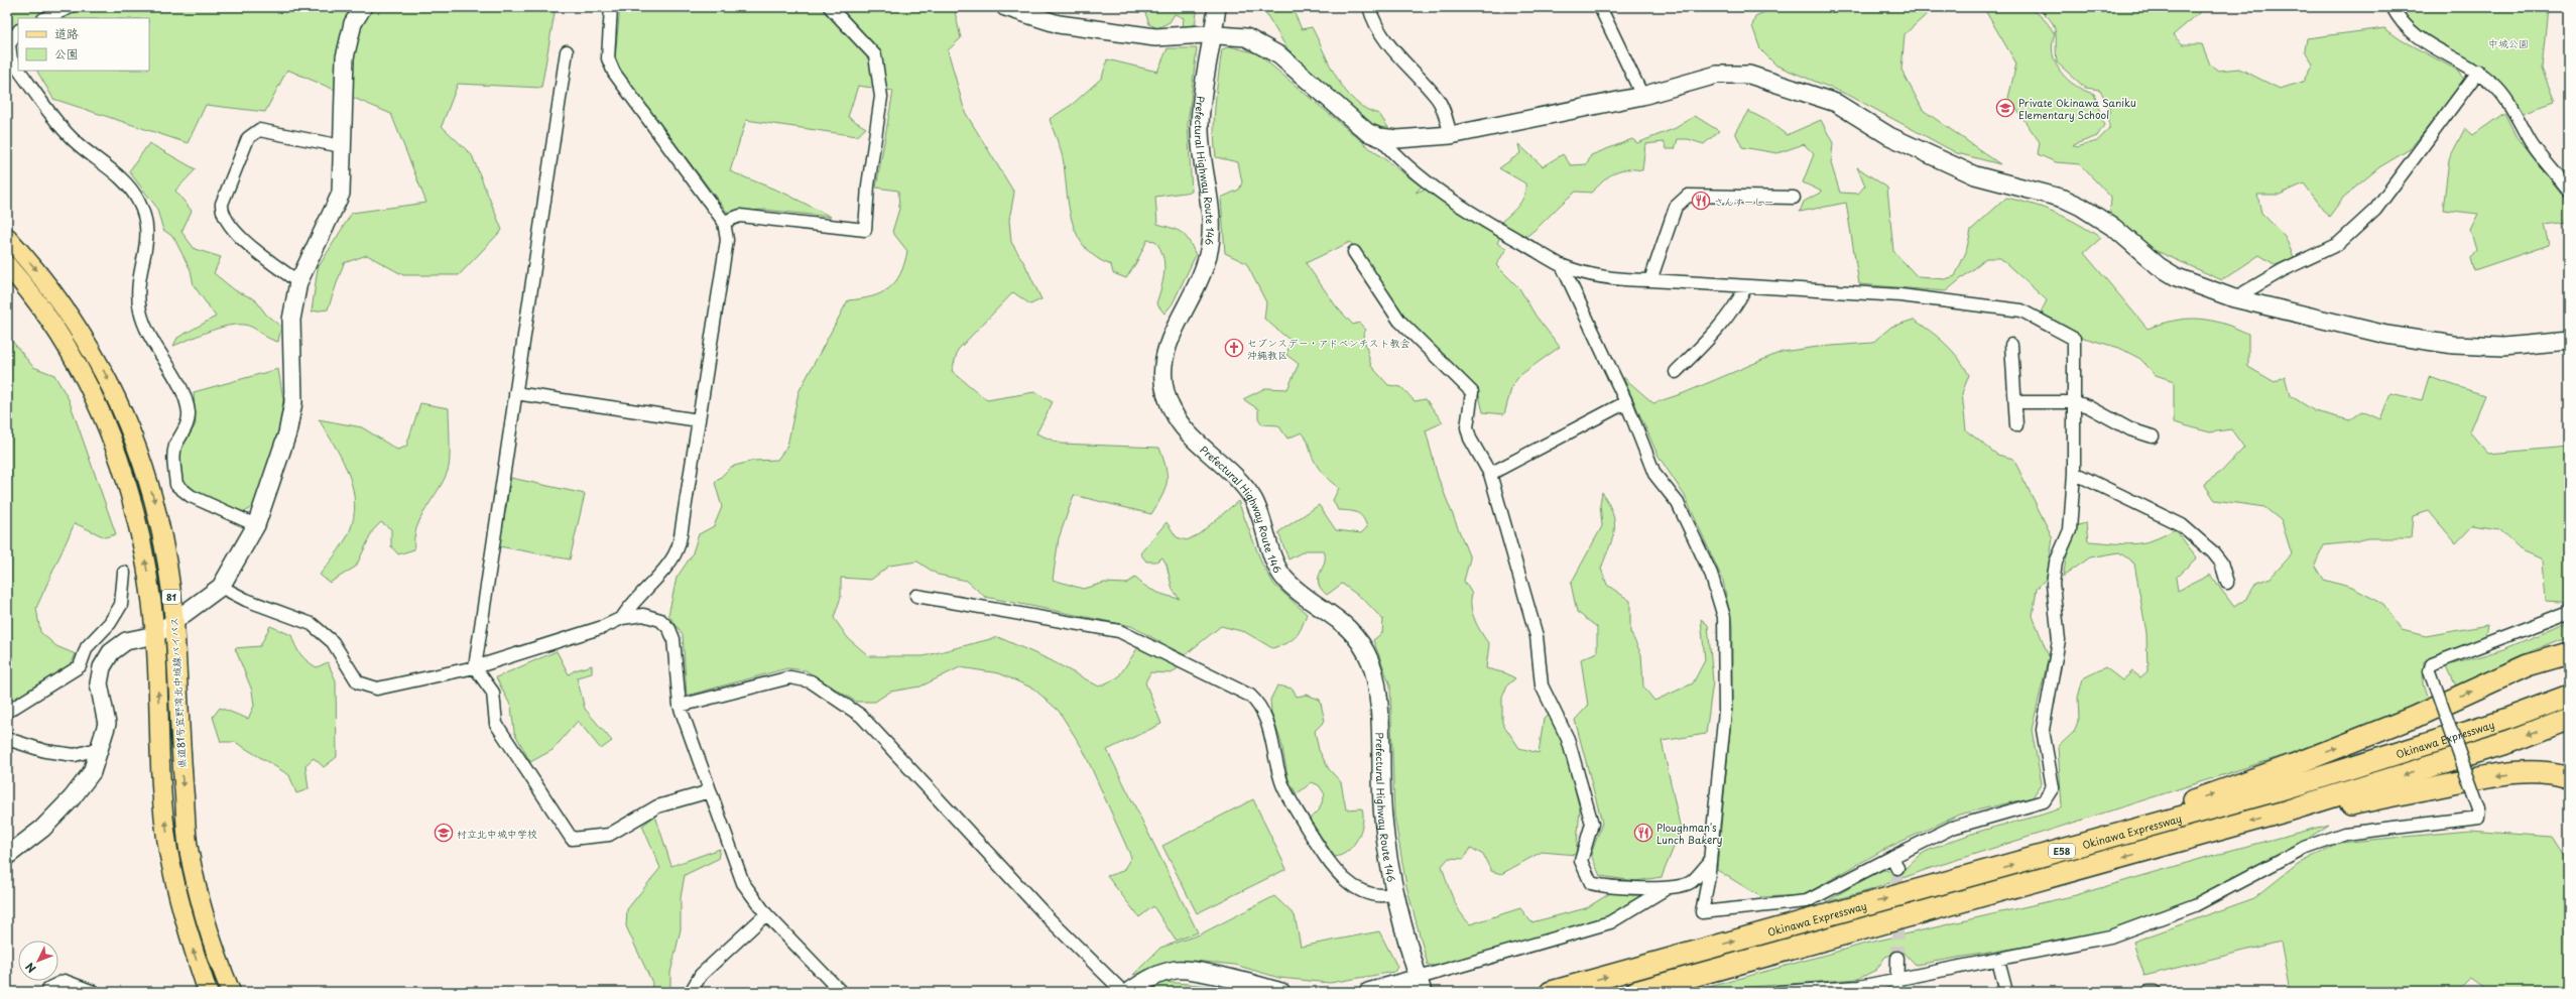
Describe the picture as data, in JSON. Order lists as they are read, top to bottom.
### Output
{
  "streets": {
    "highway": ["Okinawa Expressway", "E58"],
    "main road": ["81", "県道81号宜野湾北中城線バイパス"],
    "street": ["Prefectural Highway Route 146"]
  },
  "parks": ["中城公園"],
  "places": {
    "school or university": ["Private Okinawa Saniku Elementary School", "村立北中城中学校"],
    "restaurant": ["さんすーしー", "Ploughman's Lunch Bakery"],
    "church": ["セブンスデー・アドベンチスト教会 沖縄教区"]
  },
  "legend": ["道路", "公園"],
  "north": "bottom left"
}
